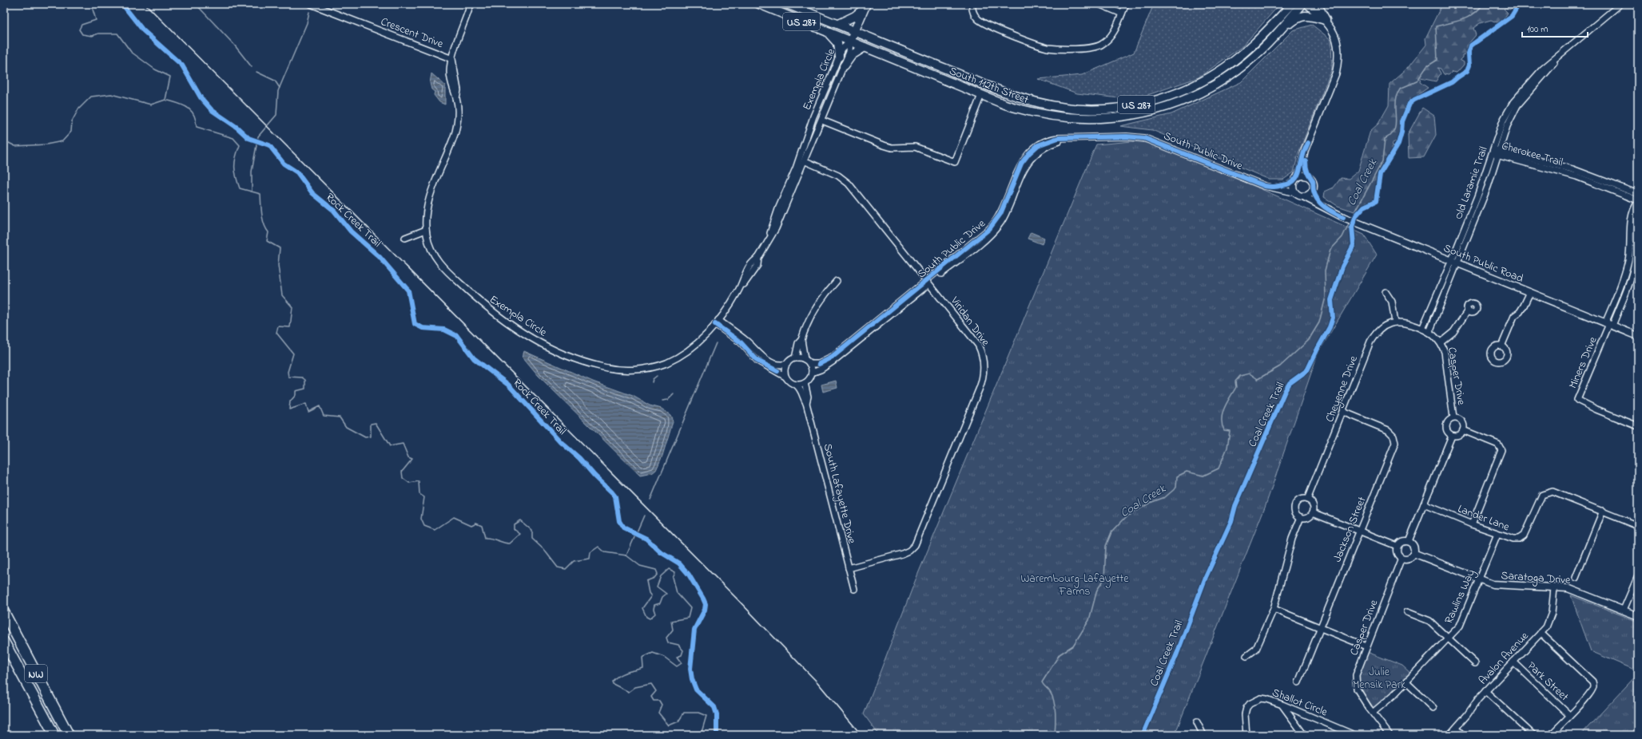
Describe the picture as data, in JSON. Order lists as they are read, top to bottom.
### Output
{
  "streets": {
    "highway": ["NW"],
    "main road": ["US 287", "South 112th Street"],
    "street": [
      "Crescent Drive",
      "Exempla Circle",
      "South Public Drive",
      "Cherokee Trail",
      "Old Laramie Trail",
      "South Public Road",
      "Viridan Drive",
      "Miners Drive",
      "Casper Drive",
      "Cheyenne Drive",
      "South Lafayette Drive",
      "Lander Lane",
      "Jackson Street",
      "Saratoga Drive",
      "Rawlins Way",
      "Avalon Avenue",
      "Park Street",
      "Shallot Circle"
    ],
    "cycle path": ["Rock Creek Trail", "Coal Creek Trail"]
  },
  "crossings": [
    ["Crescent Drive", "Exempla Circle"],
    ["Exempla Circle", "South 112th Street"],
    ["Exempla Circle", "Viridan Drive"],
    ["South Public Drive", "Viridan Drive"],
    ["South Public Drive", "South Lafayette Drive"],
    ["Cherokee Trail", "Old Laramie Trail"],
    ["Old Laramie Trail", "South Public Road"],
    ["Old Laramie Trail", "Casper Drive"],
    ["Old Laramie Trail", "Cheyenne Drive"],
    ["South Public Road", "Miners Drive"],
    ["Viridan Drive", "South Lafayette Drive"],
    ["Casper Drive", "Cheyenne Drive"],
    ["Casper Drive", "Saratoga Drive"],
    ["Casper Drive", "Rawlins Way"],
    ["Cheyenne Drive", "Jackson Street"],
    ["Lander Lane", "Rawlins Way"],
    ["Saratoga Drive", "Rawlins Way"],
    ["Saratoga Drive", "Avalon Avenue"],
    ["Avalon Avenue", "Park Street"]
  ],
  "water": ["Coal Creek"],
  "parks": ["Warembourg-Lafayette Farms", "Julie Mensik Park"],
  "scale_bar": "100 m"
}
